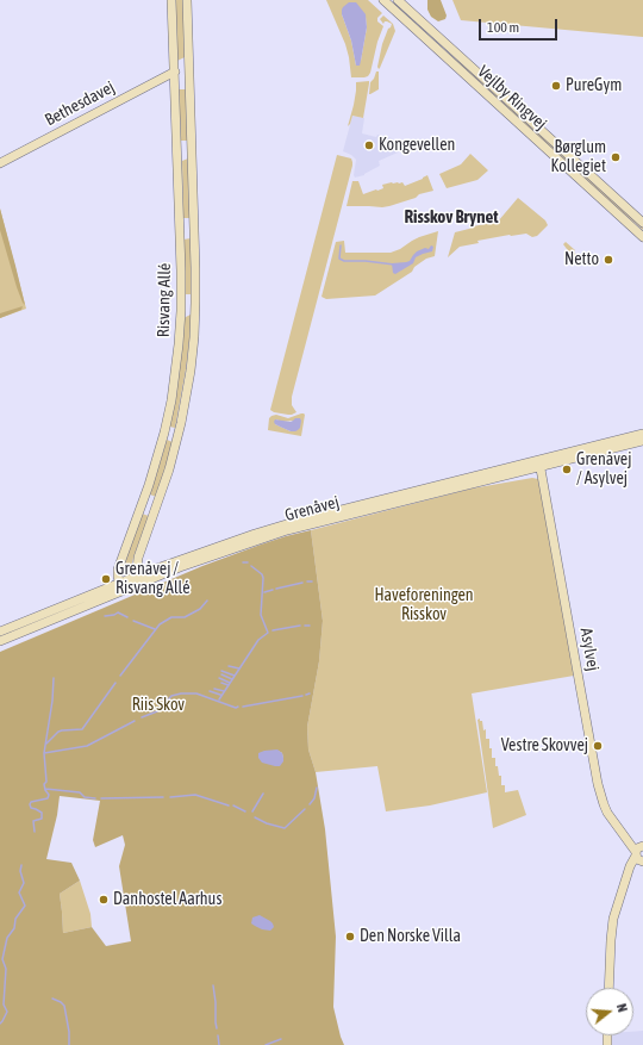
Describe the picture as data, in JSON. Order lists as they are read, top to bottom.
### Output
{
  "streets": {
    "street": [
      "Vejlby Ringvej",
      "Bethesdavej",
      "Risvang Allé",
      "Grenåvej",
      "Asylvej"
    ]
  },
  "crossings": [
    ["Bethesdavej", "Risvang Allé"],
    ["Risvang Allé", "Grenåvej"],
    ["Grenåvej", "Asylvej"]
  ],
  "districts": ["Risskov Brynet"],
  "parks": ["Haveforeningen Risskov", "Riis Skov"],
  "places": [
    "PureGym",
    "Kongevellen",
    "Børglum Kollegiet",
    "Netto",
    "Grenåvej / Asylvej",
    "Grenåvej / Risvang Allé",
    "Vestre Skovvej",
    "Danhostel Aarhus",
    "Den Norske Villa"
  ],
  "scale_bar": "100 m",
  "north": "right"
}
